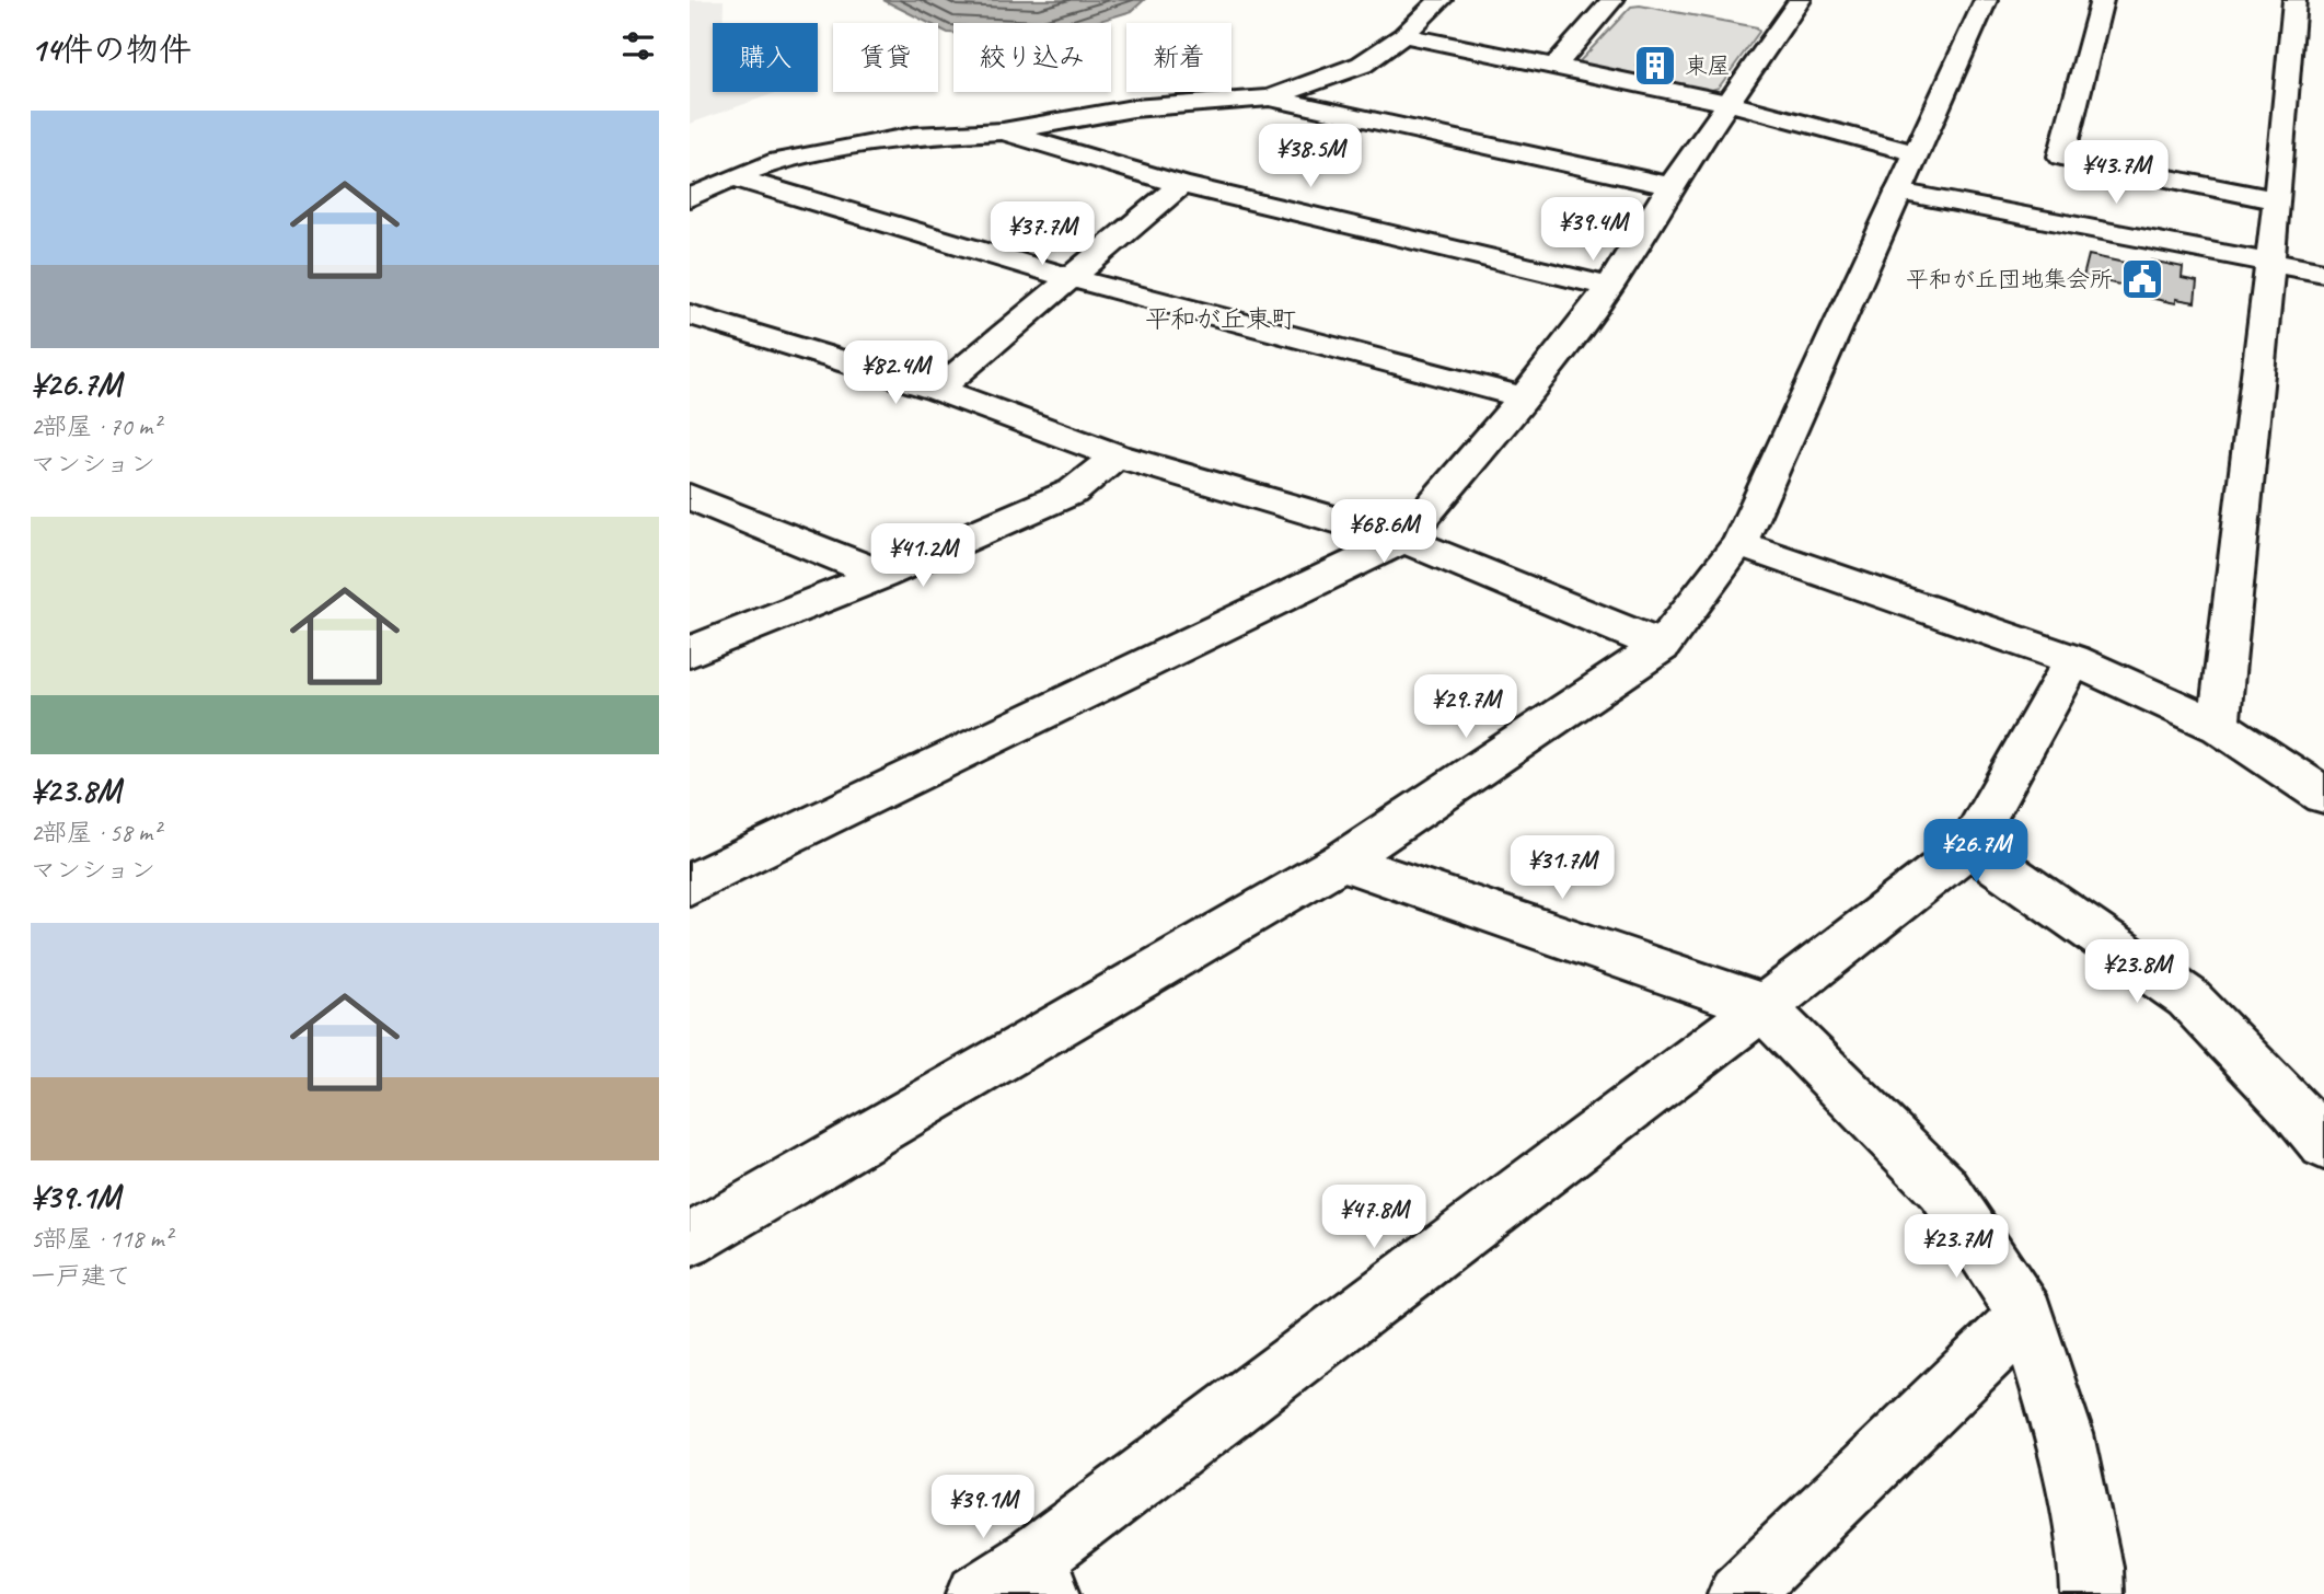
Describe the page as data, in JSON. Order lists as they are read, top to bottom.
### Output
{
  "districts": ["平和が丘東町"],
  "places": {
    "building": ["東屋"],
    "public building": ["平和が丘団地集会所"]
  },
  "page": {
    "heading": "14件の物件",
    "chip": [
      "購入",
      "賃貸",
      "絞り込み",
      "新着"
    ],
    "list": [
      {
        "name": "¥26.7M",
        "note": "2部屋 · 70 m² · マンション"
      },
      {
        "name": "¥23.8M",
        "note": "2部屋 · 58 m² · マンション"
      },
      {
        "name": "¥39.1M",
        "note": "5部屋 · 118 m² · 一戸建て"
      }
    ],
    "price": [
      "¥38.5M",
      "¥43.7M",
      "¥39.4M",
      "¥37.7M",
      "¥82.4M",
      "¥68.6M",
      "¥41.2M",
      "¥29.7M",
      "¥26.7M",
      "¥31.7M",
      "¥23.8M",
      "¥47.8M",
      "¥23.7M",
      "¥39.1M"
    ]
  }
}
